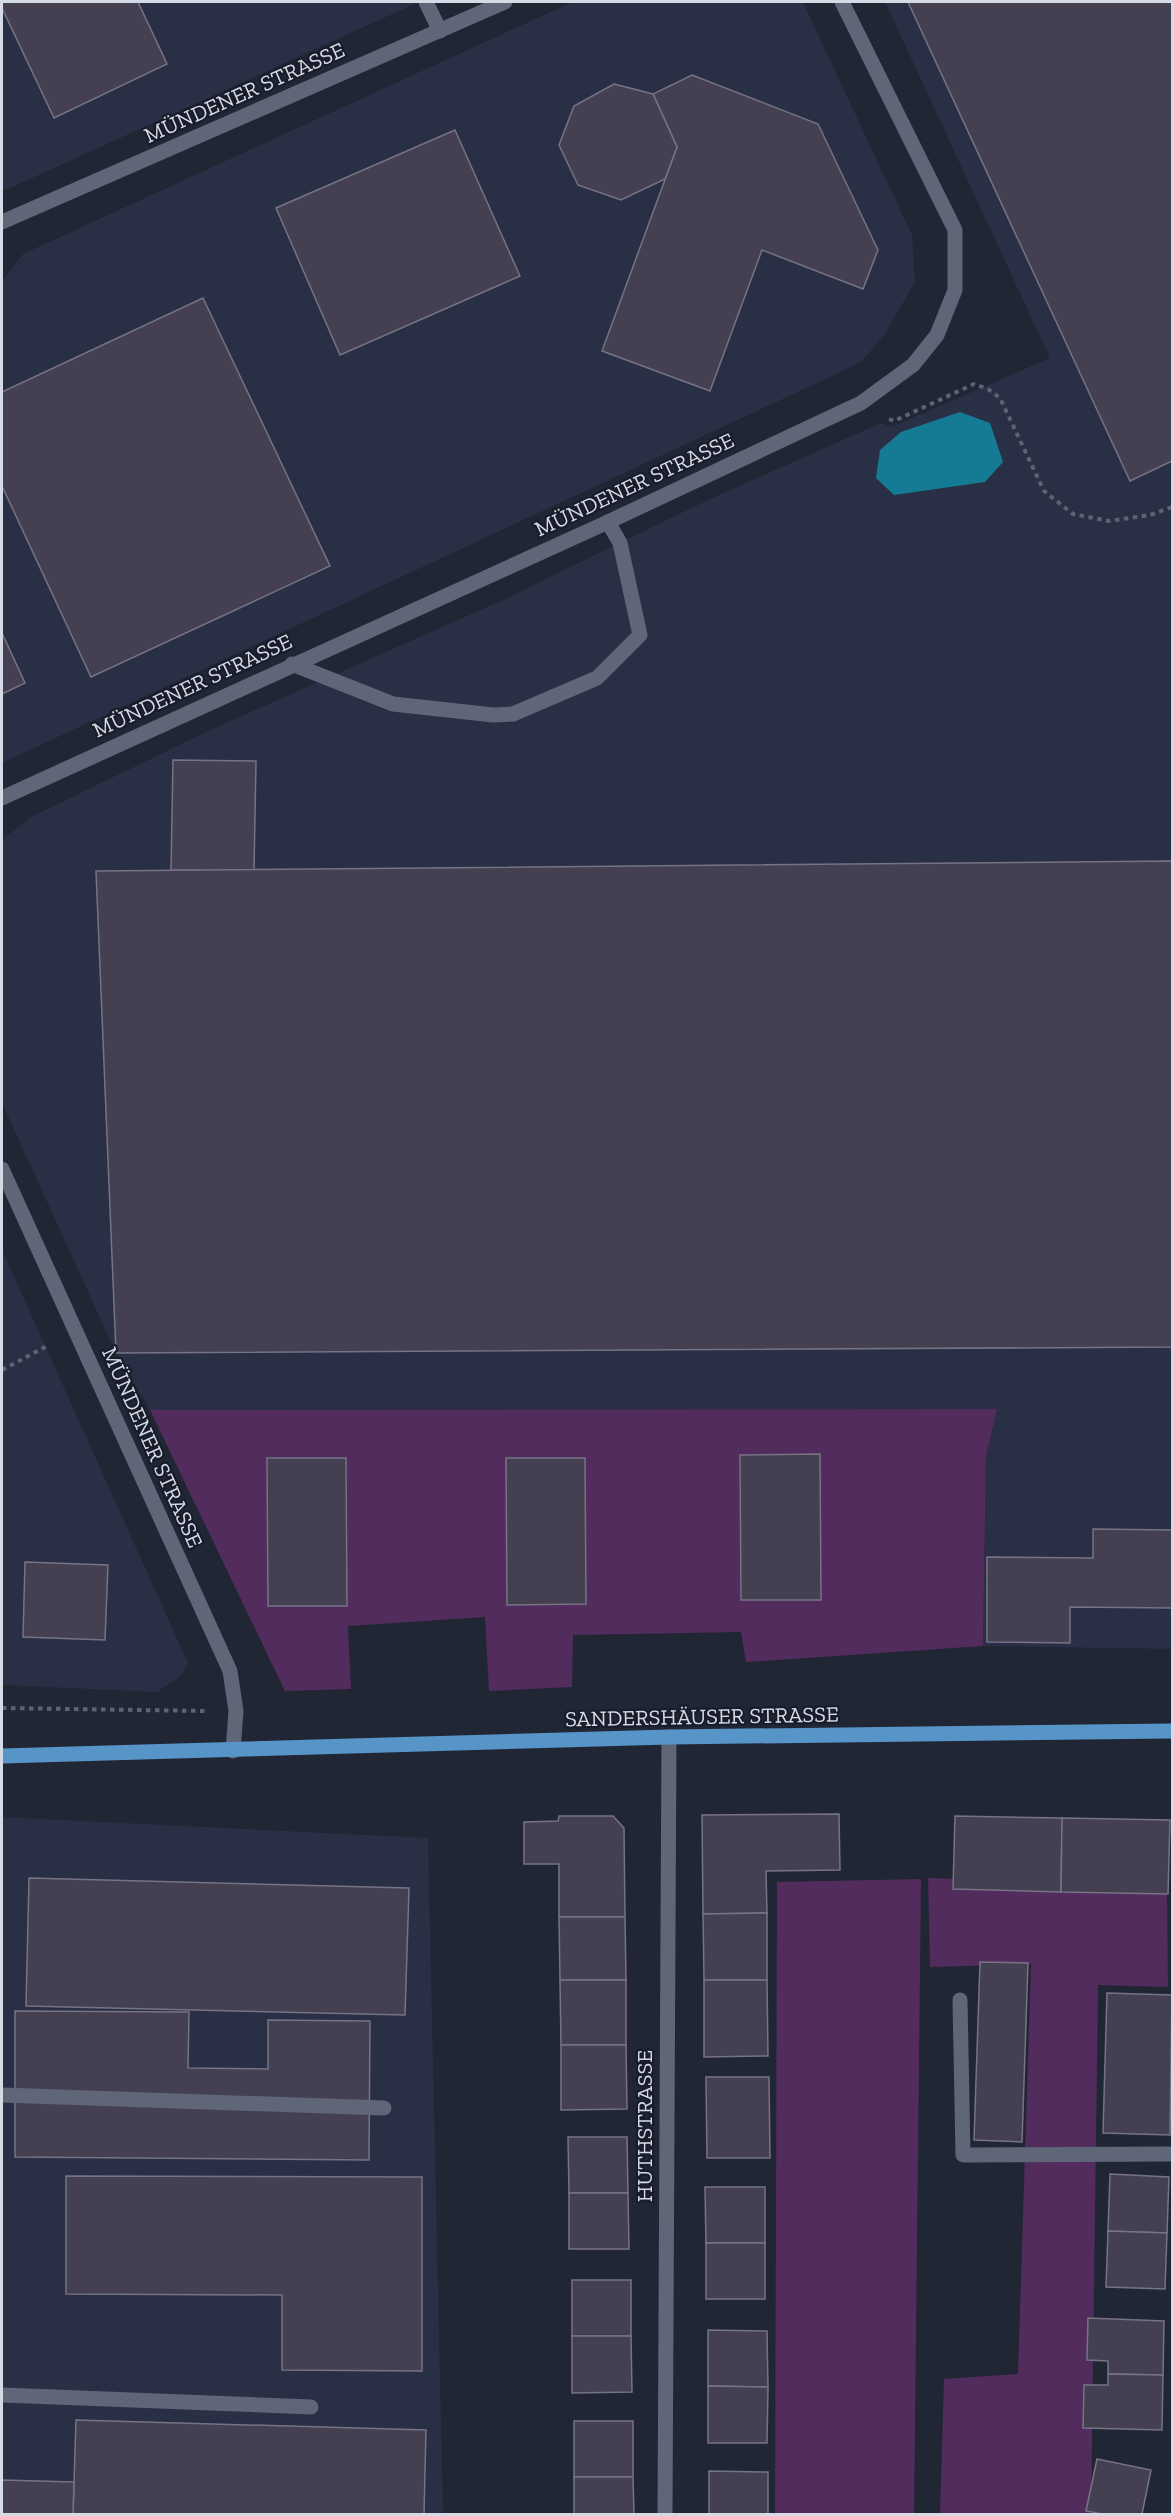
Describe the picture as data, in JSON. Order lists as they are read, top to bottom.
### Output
{
  "streets": {
    "main road": ["SANDERSHÄUSER STRASSE"],
    "street": ["MÜNDENER STRASSE", "HUTHSTRASSE"]
  },
  "crossings": [
    ["MÜNDENER STRASSE", "SANDERSHÄUSER STRASSE"],
    ["SANDERSHÄUSER STRASSE", "HUTHSTRASSE"]
  ]
}
